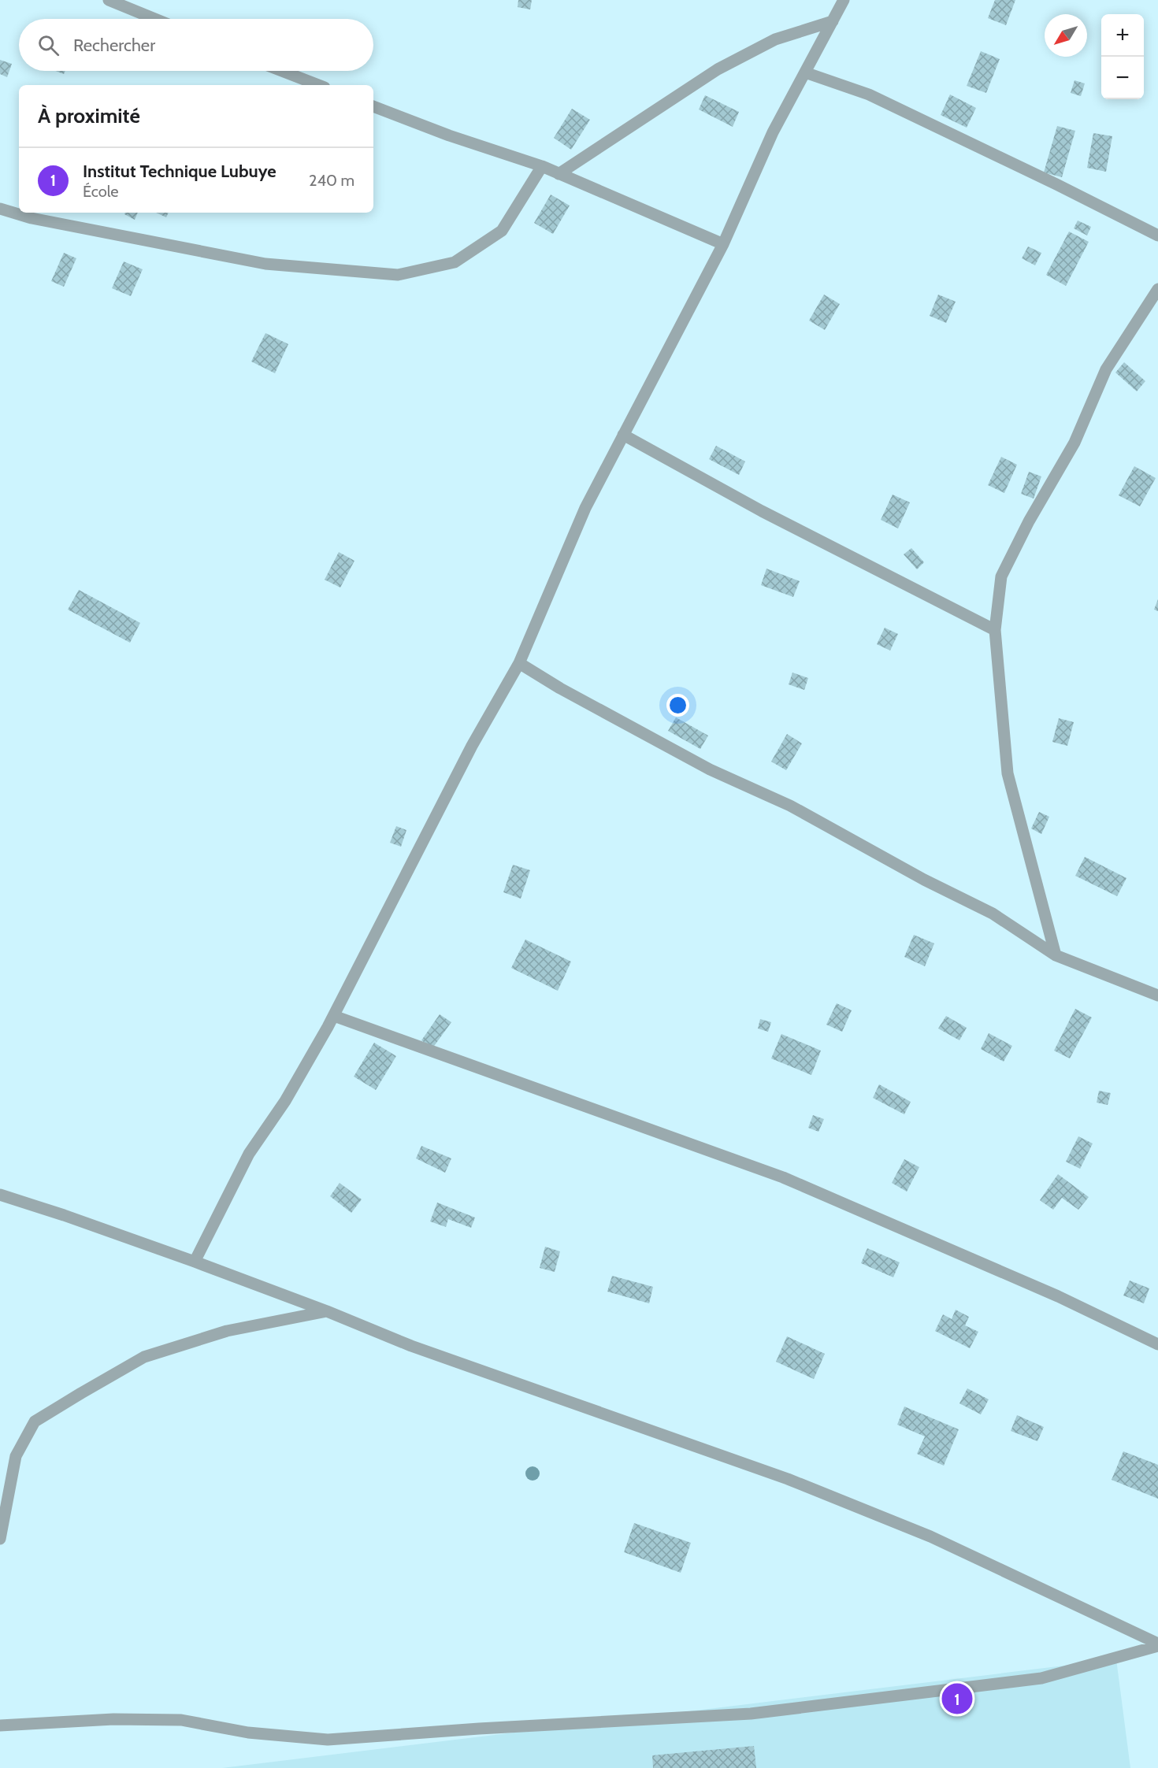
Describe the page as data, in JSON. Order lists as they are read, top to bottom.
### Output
{
  "north": "bottom left",
  "page": {
    "map_buttons": ["+", "−"],
    "search": "Rechercher",
    "heading": "À proximité",
    "list": [
      {
        "mark": "1",
        "name": "Institut Technique Lubuye",
        "note": "École",
        "value": "240 m"
      }
    ],
    "pins": "1"
  }
}
